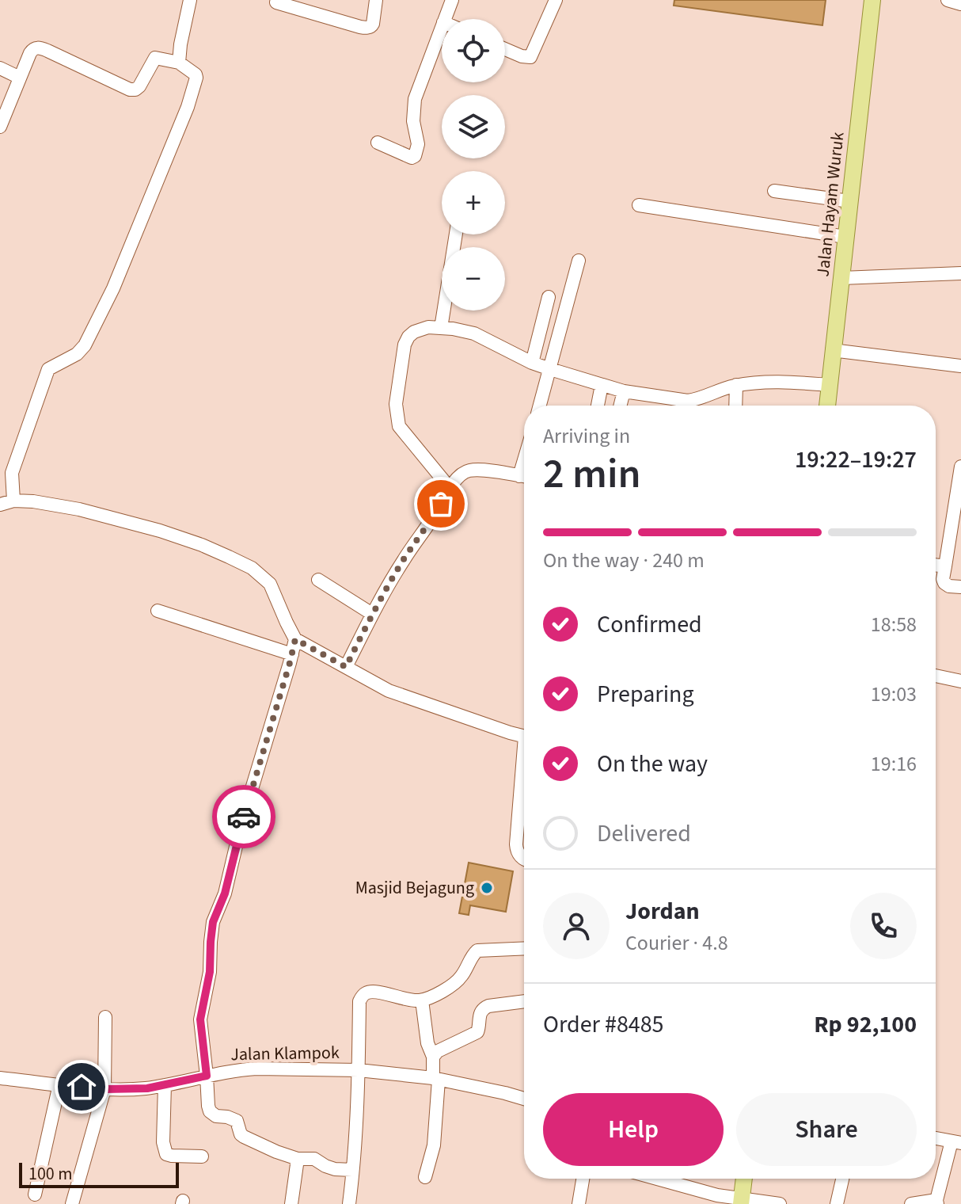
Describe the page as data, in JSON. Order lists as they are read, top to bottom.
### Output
{
  "streets": {
    "main road": ["Jalan Hayam Wuruk"],
    "street": ["Jalan Klampok"]
  },
  "places": ["Masjid Bejagung"],
  "scale_bar": "100 m",
  "page": {
    "map_buttons": ["+", "−"],
    "heading": ["2 min", "Arriving in", "19:22–19:27"],
    "panel": [
      "Jordan",
      "Courier · 4.8",
      "Order #8485",
      "Rp 92,100"
    ],
    "bar": "On the way · 240 m",
    "list": [
      ["Confirmed", "18:58"],
      ["Preparing", "19:03"],
      ["On the way", "19:16"],
      "Delivered"
    ],
    "buttons": ["Help", "Share"],
    "scale": "100 m"
  }
}
